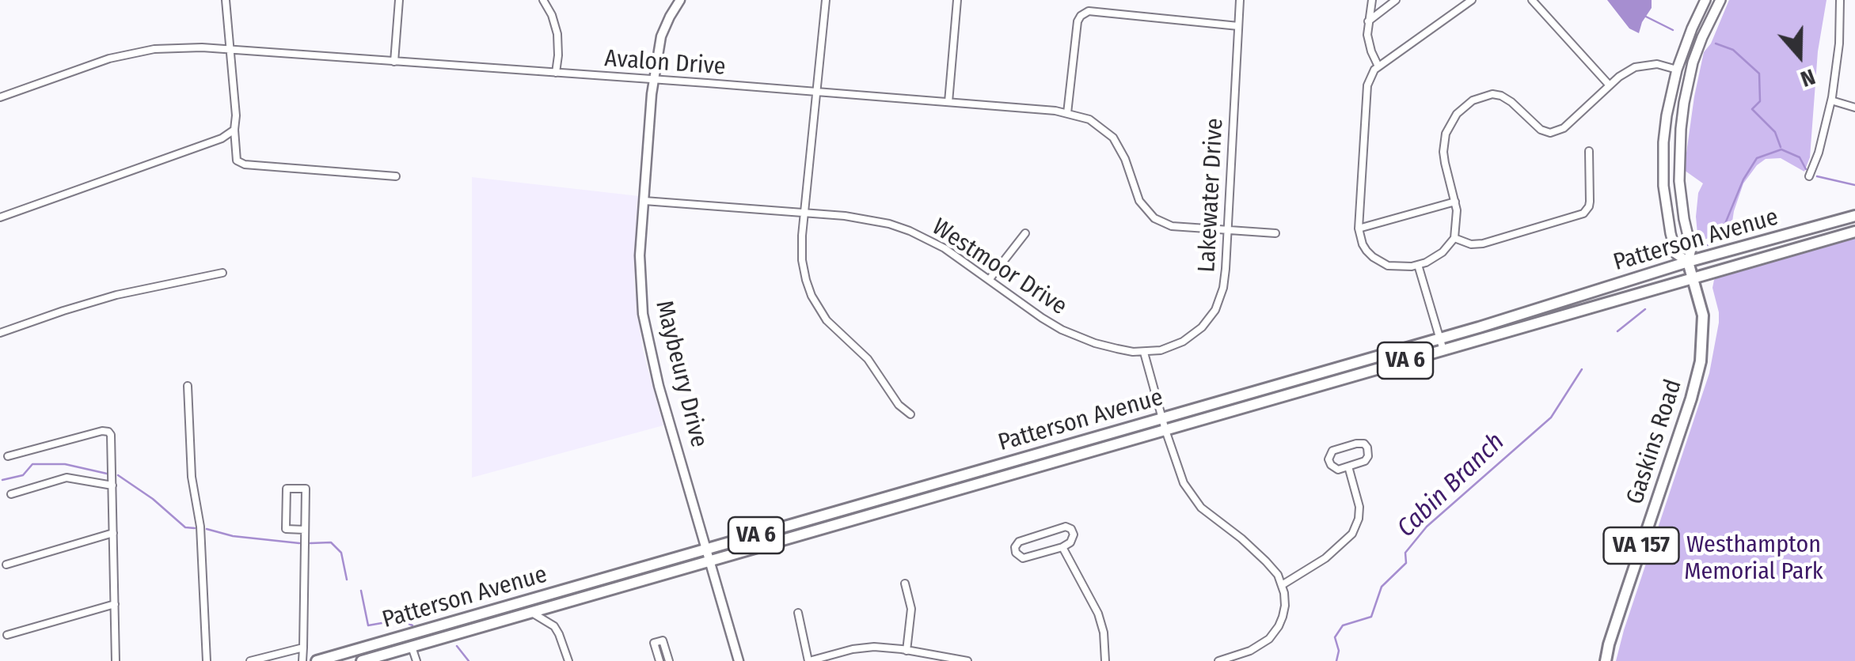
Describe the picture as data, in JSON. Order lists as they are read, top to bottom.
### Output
{
  "streets": {
    "main road": [
      "Patterson Avenue",
      "VA 6",
      "Gaskins Road",
      "VA 157"
    ],
    "street": [
      "Avalon Drive",
      "Lakewater Drive",
      "Westmoor Drive",
      "Maybeury Drive"
    ]
  },
  "crossings": [
    ["Avalon Drive", "Lakewater Drive"],
    ["Avalon Drive", "Maybeury Drive"],
    ["Lakewater Drive", "Westmoor Drive"],
    ["Patterson Avenue", "Maybeury Drive"],
    ["Patterson Avenue", "Gaskins Road"],
    ["Patterson Avenue", "VA 157"],
    ["Westmoor Drive", "Maybeury Drive"],
    ["Gaskins Road", "VA 157"]
  ],
  "water": ["Cabin Branch"],
  "parks": ["Westhampton Memorial Park"],
  "north": "bottom"
}
